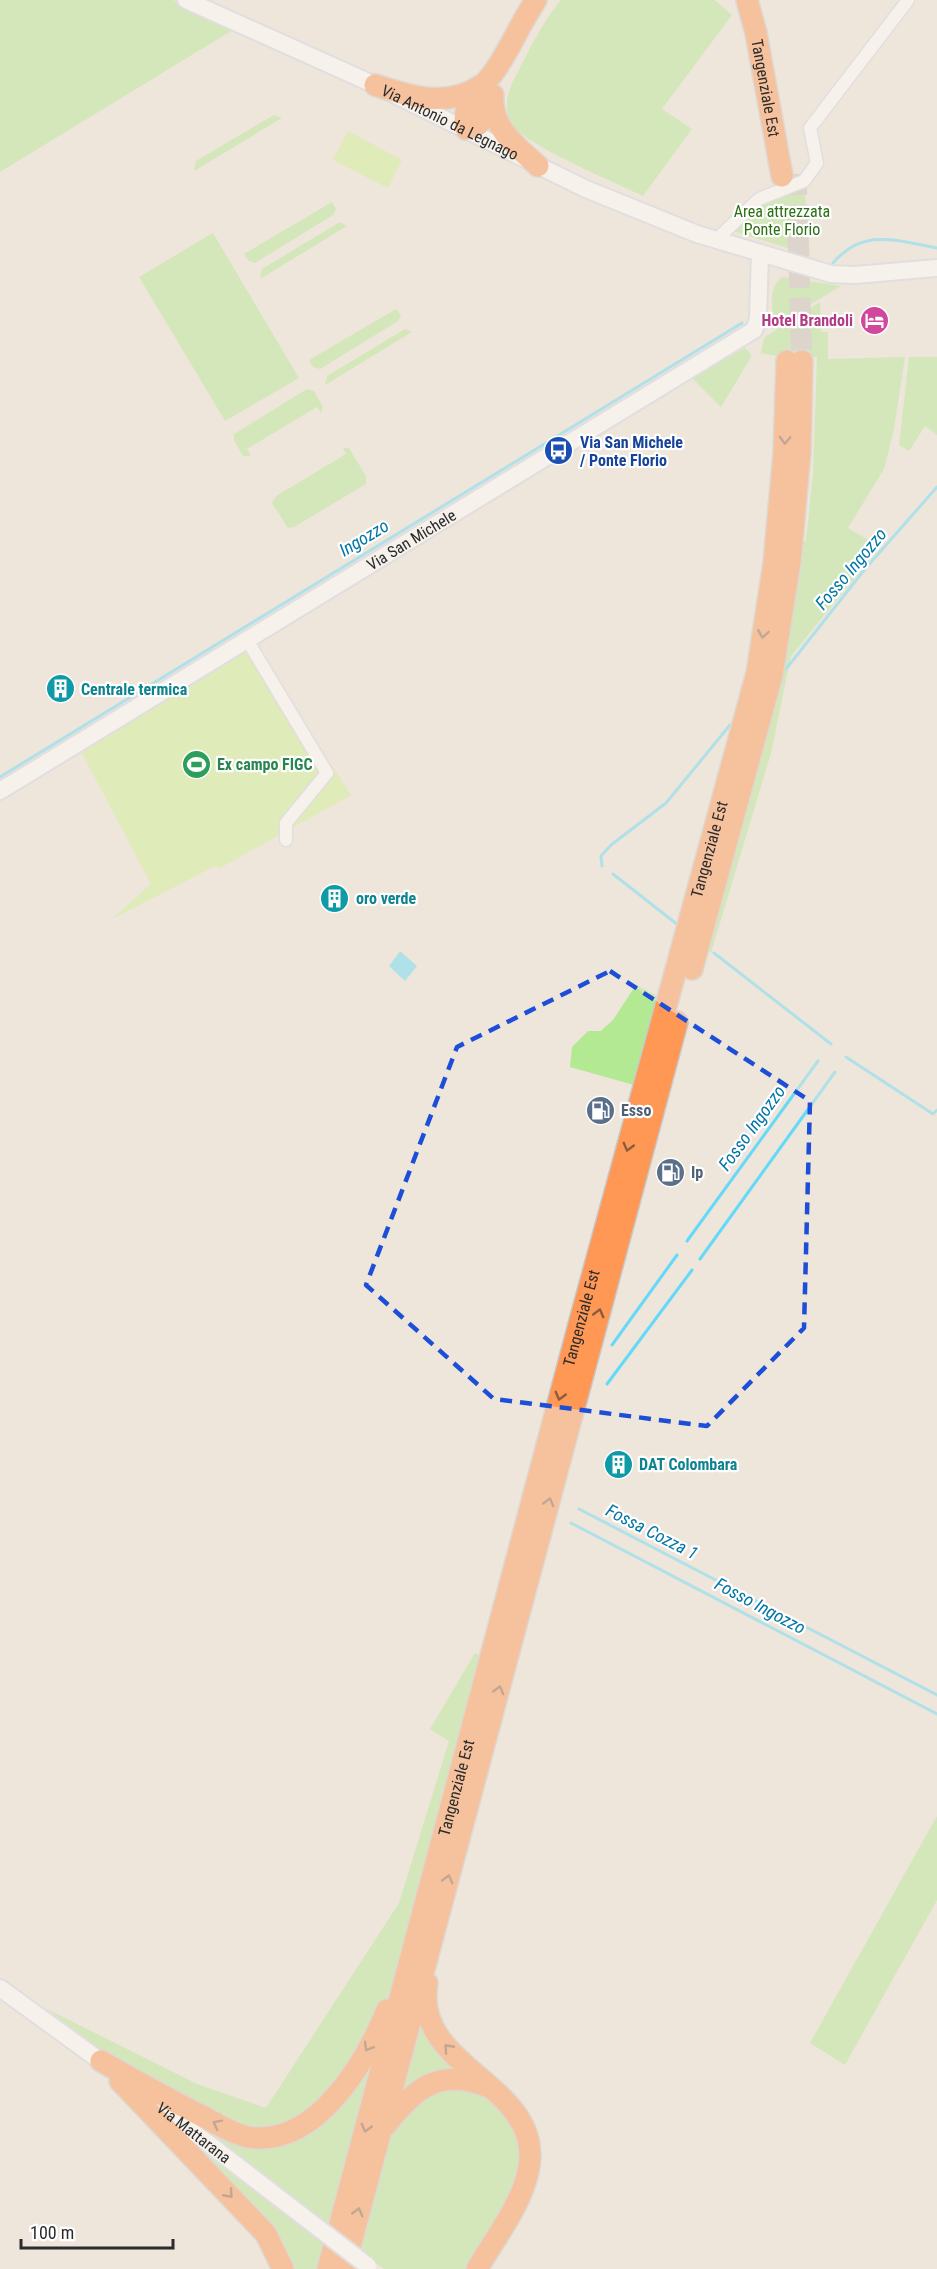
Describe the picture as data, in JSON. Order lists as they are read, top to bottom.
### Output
{
  "streets": {
    "highway": ["Tangenziale Est"],
    "street": ["Via Antonio da Legnago", "Via San Michele", "Via Mattarana"]
  },
  "crossings": [
    ["Via Antonio da Legnago", "Via San Michele"]
  ],
  "water": ["Ingozzo", "Fosso Ingozzo", "Fossa Cozza 1"],
  "parks": ["Area attrezzata Ponte Florio"],
  "places": {
    "hotel": ["Hotel Brandoli"],
    "bus stop": ["Via San Michele / Ponte Florio"],
    "building": ["Centrale termica", "oro verde", "DAT Colombara"],
    "sports": ["Ex campo FIGC"],
    "fuel station": ["Esso", "Ip"]
  },
  "scale_bar": "100 m"
}
